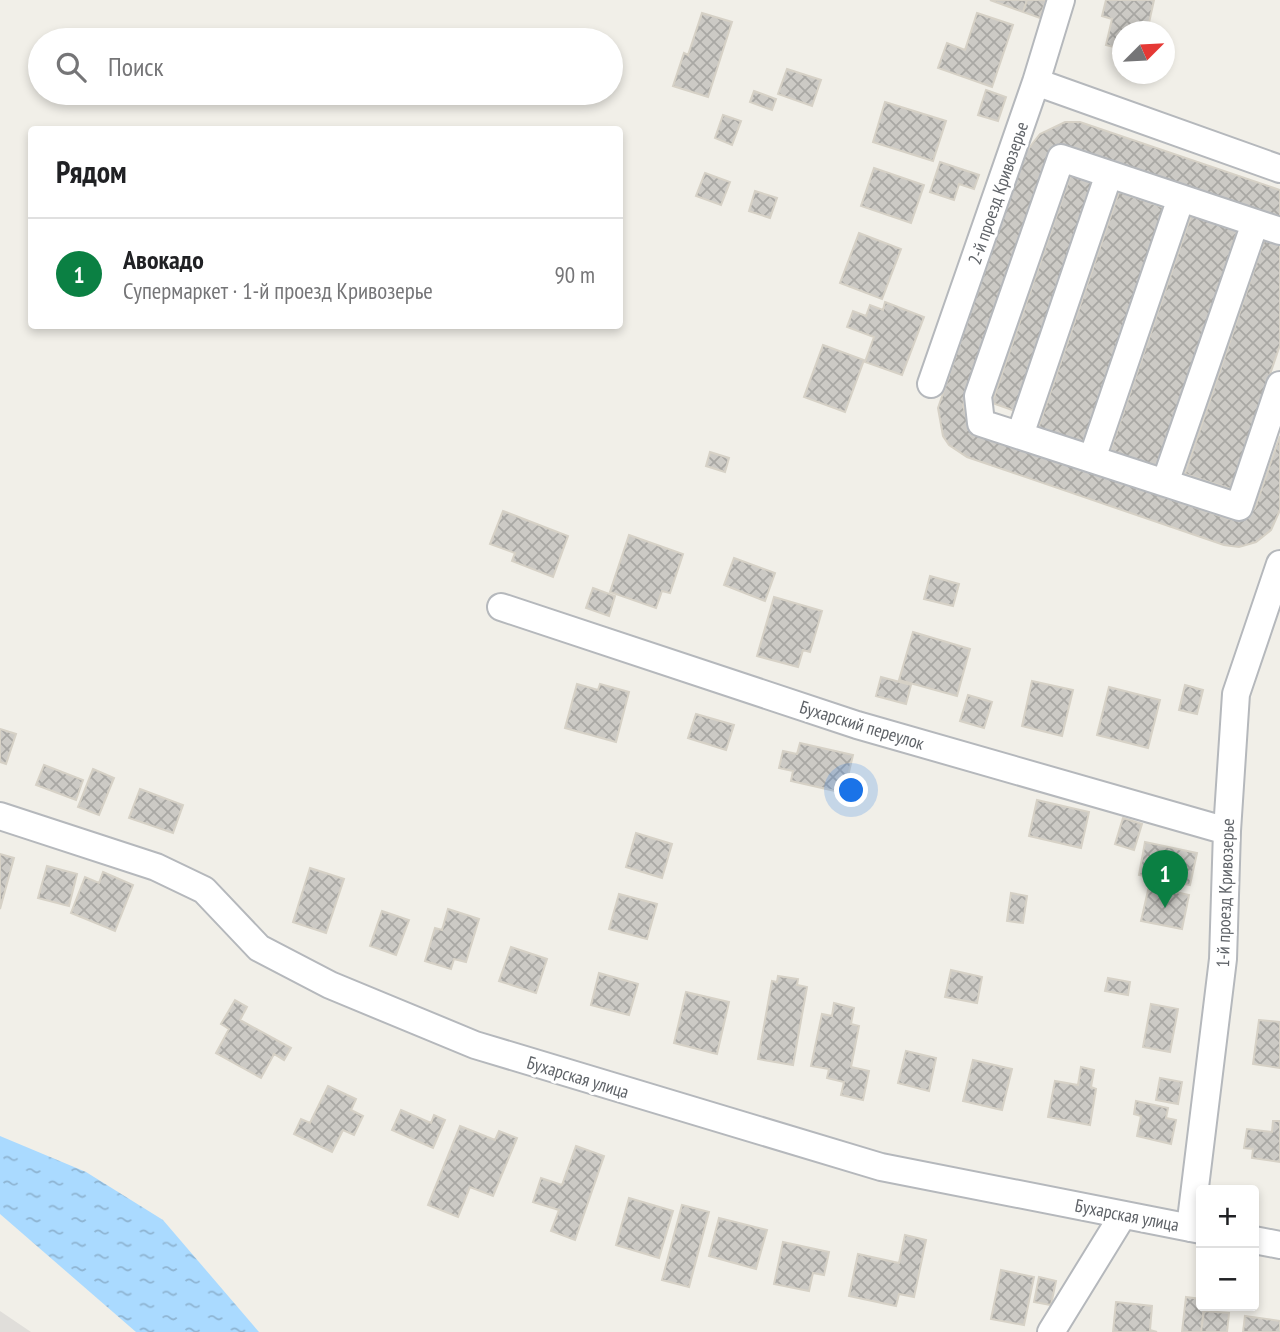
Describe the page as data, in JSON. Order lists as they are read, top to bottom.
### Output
{
  "streets": {
    "street": [
      "2-й проезд Кривозерье",
      "Бухарский переулок",
      "1-й проезд Кривозерье",
      "Бухарская улица"
    ]
  },
  "crossings": [
    ["Бухарский переулок", "1-й проезд Кривозерье"]
  ],
  "north": "top right",
  "page": {
    "search": "Поиск",
    "heading": "Рядом",
    "list": [
      {
        "mark": "1",
        "name": "Авокадо",
        "note": "Супермаркет · 1-й проезд Кривозерье",
        "value": "90 m"
      }
    ],
    "pins": "1",
    "map_buttons": ["+", "−"]
  }
}
